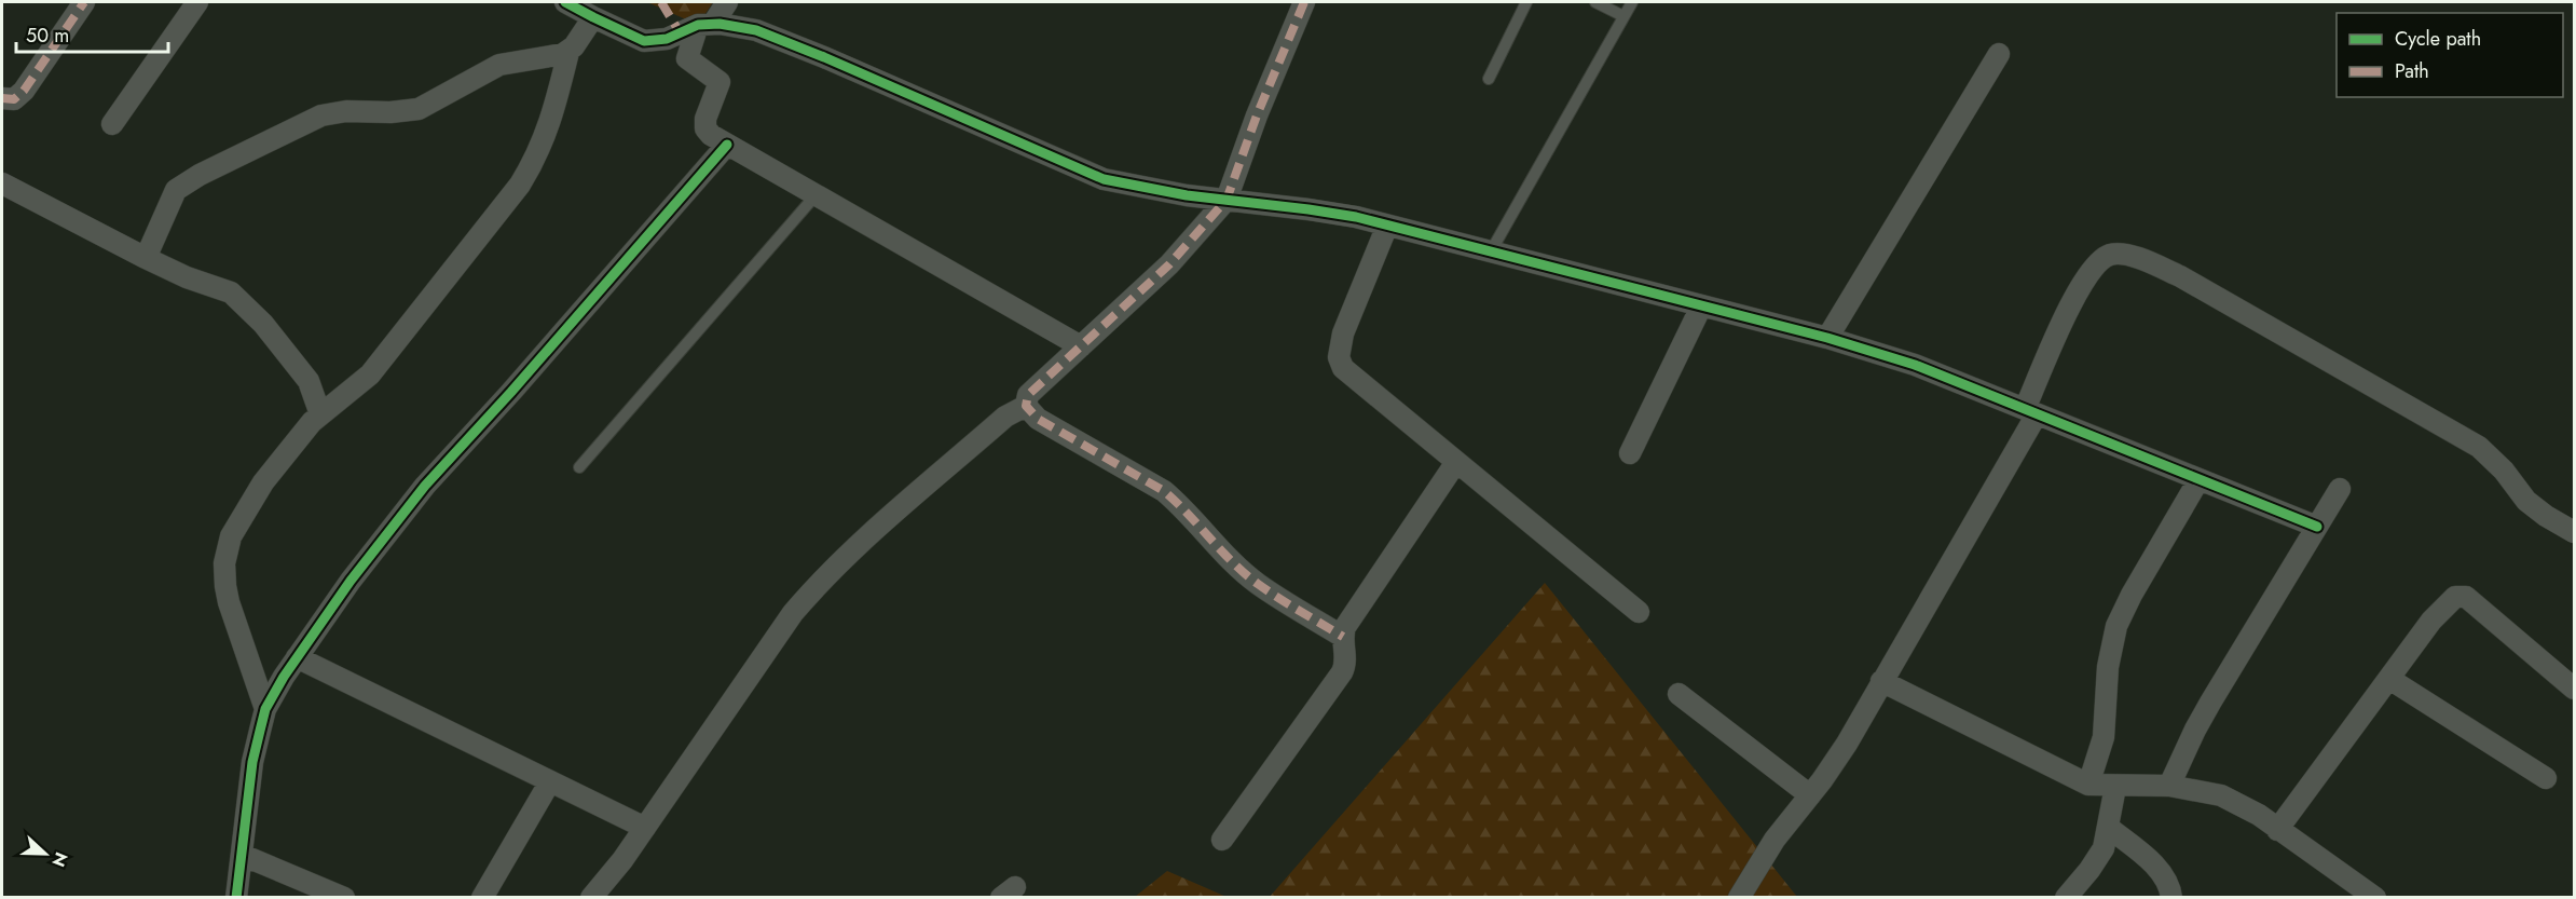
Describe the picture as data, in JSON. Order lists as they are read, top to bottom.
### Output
{
  "legend": ["Cycle path", "Path"],
  "scale_bar": "50 m",
  "north": "right"
}
